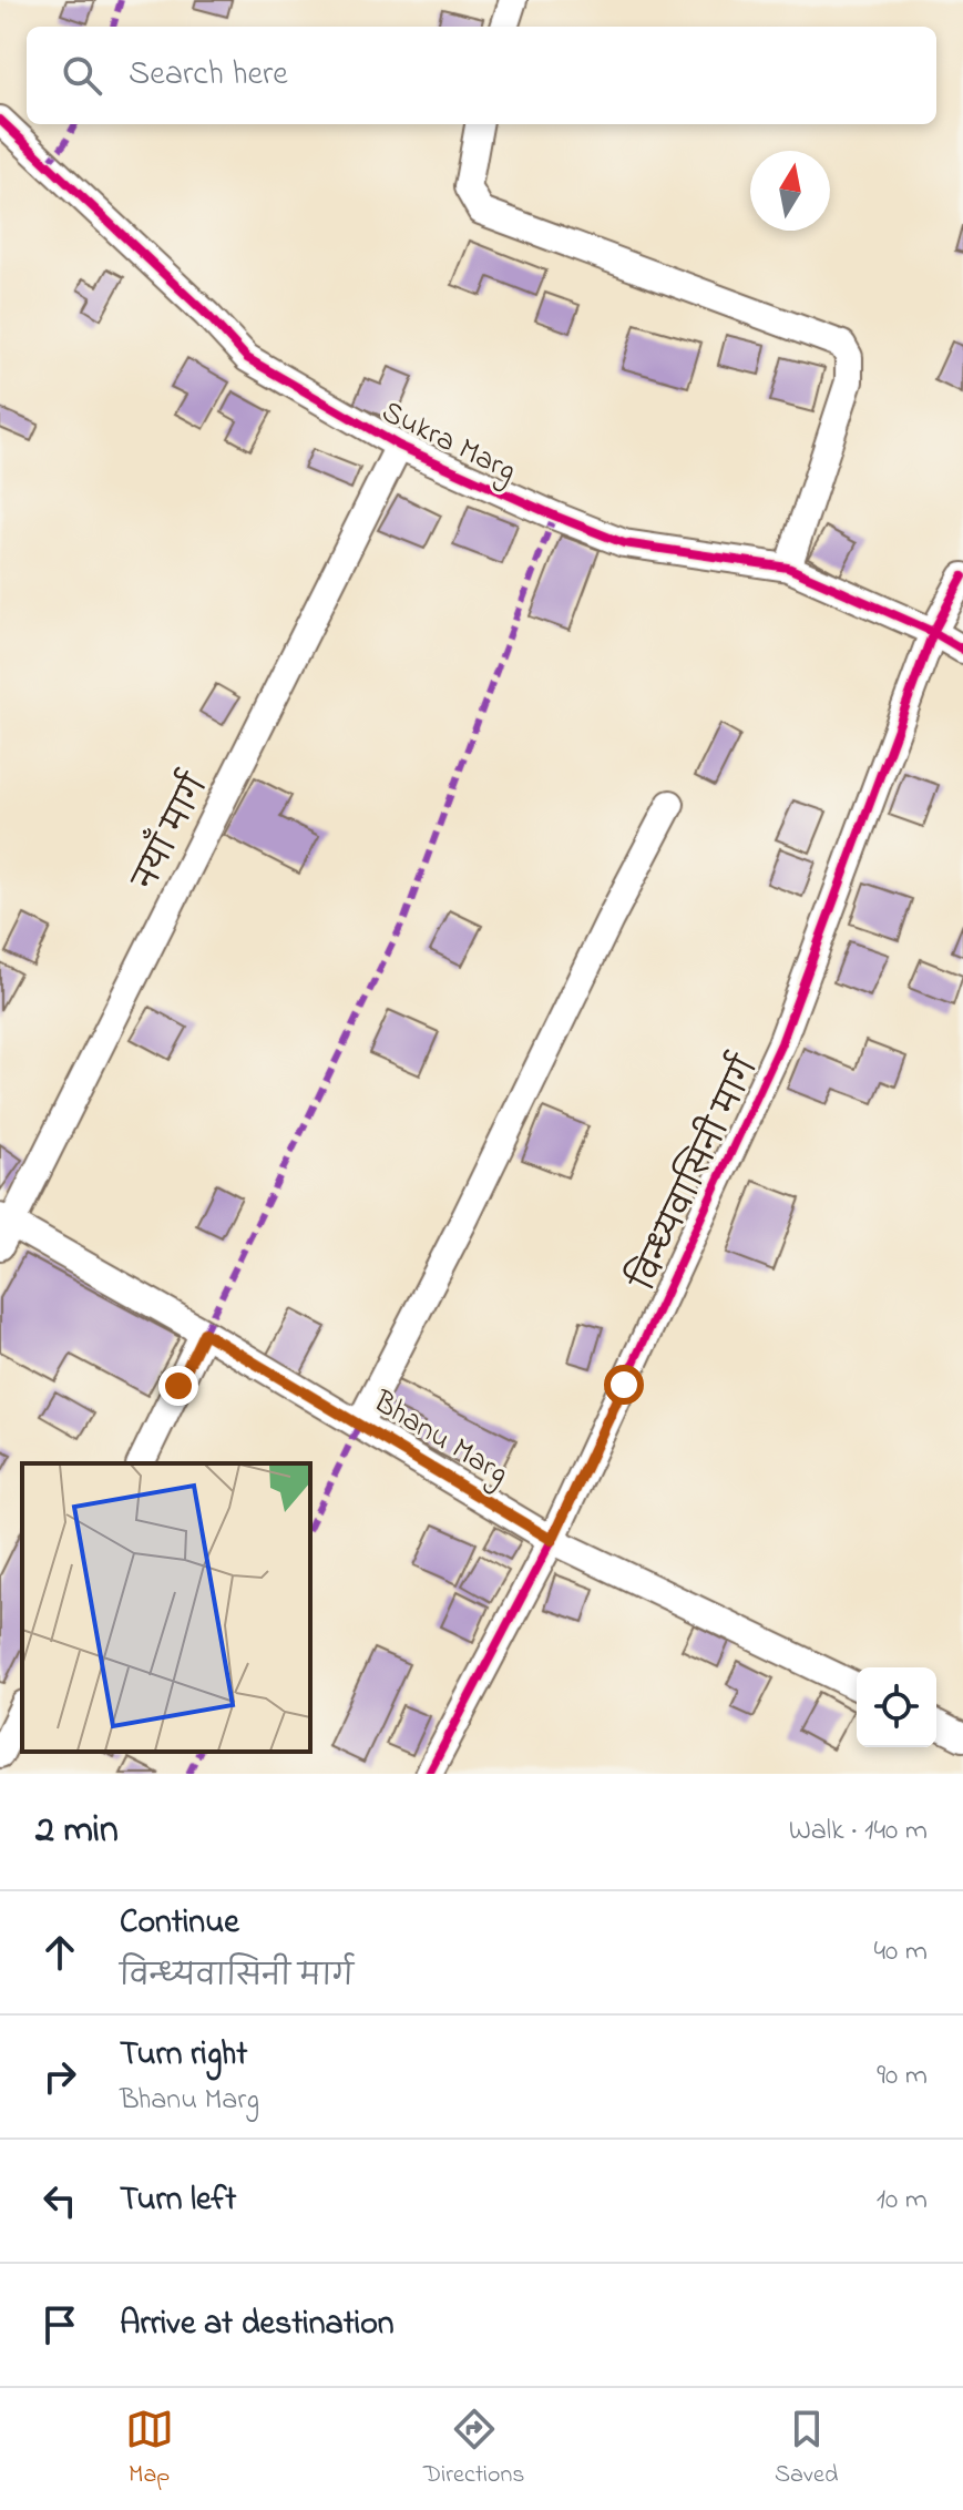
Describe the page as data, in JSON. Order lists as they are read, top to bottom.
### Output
{
  "streets": {
    "street": [
      "Sukra Marg",
      "नयाँ मार्ग",
      "विन्ध्यवासिनी मार्ग",
      "Bhanu Marg"
    ]
  },
  "crossings": [
    ["Sukra Marg", "नयाँ मार्ग"],
    ["Sukra Marg", "विन्ध्यवासिनी मार्ग"],
    ["नयाँ मार्ग", "Bhanu Marg"],
    ["विन्ध्यवासिनी मार्ग", "Bhanu Marg"]
  ],
  "north": "top",
  "page": {
    "search": "Search here",
    "heading": ["2 min", "Walk · 140 m"],
    "list": [
      ["Continue", "विन्ध्यवासिनी मार्ग", "40 m"],
      ["Turn right", "Bhanu Marg", "90 m"],
      ["Turn left", "10 m"],
      "Arrive at destination"
    ],
    "nav": ["Map", "Directions", "Saved"]
  }
}
